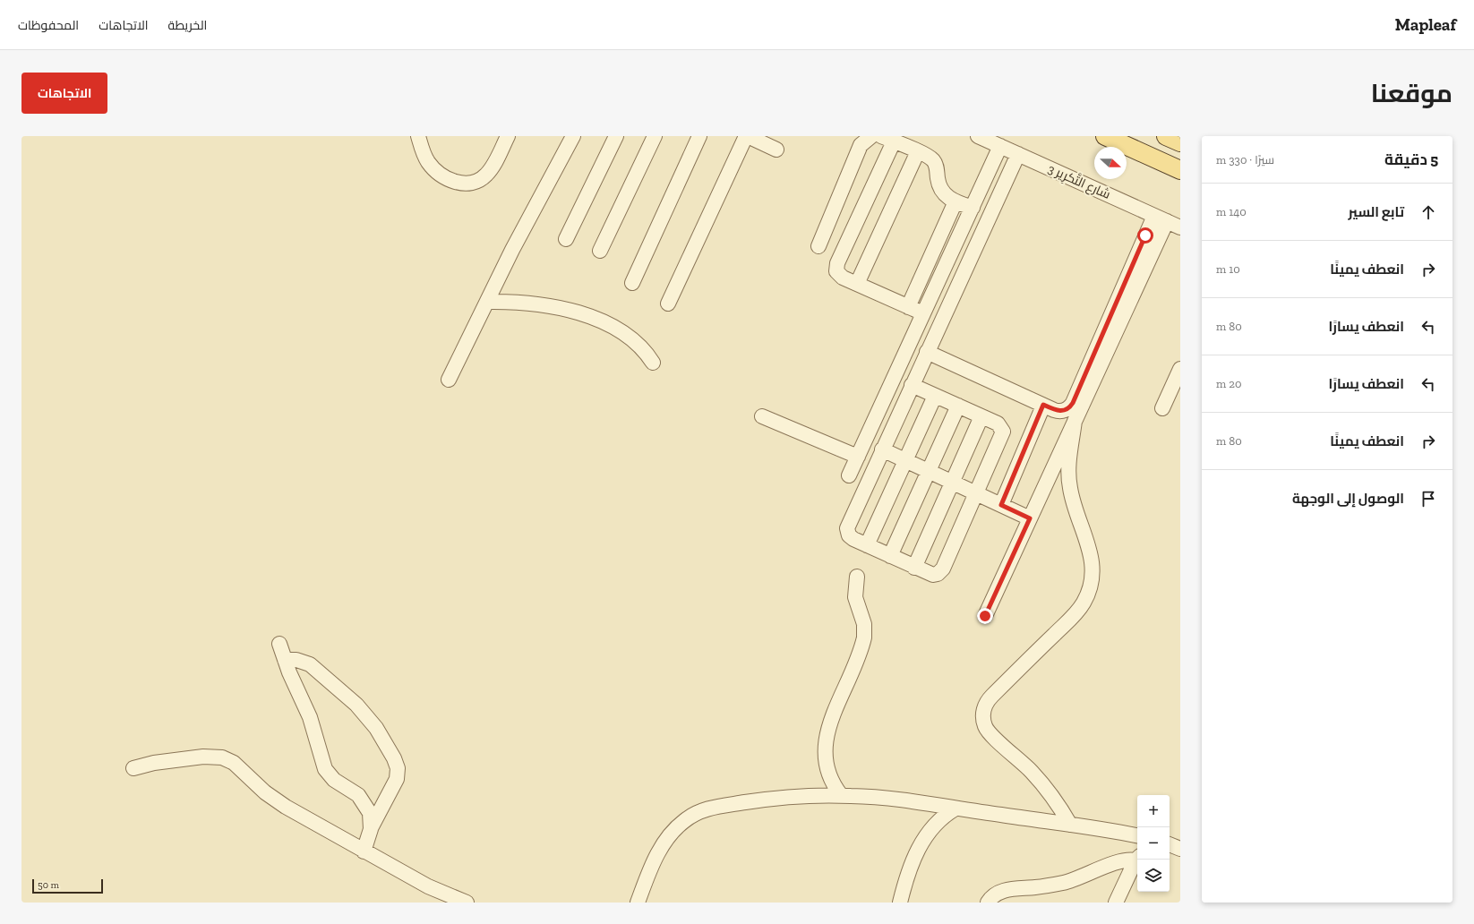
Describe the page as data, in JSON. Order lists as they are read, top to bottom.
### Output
{
  "streets": {
    "street": ["شارع التَّكرِير 3"]
  },
  "scale_bar": "50 m",
  "north": "right",
  "page": {
    "header": "Mapleaf",
    "nav": ["الخريطة", "الاتجاهات", "المحفوظات"],
    "title": "موقعنا",
    "buttons": "الاتجاهات",
    "heading": ["5 دقيقة", "سيرًا · 330 m"],
    "list": [
      ["تابع السير", "140 m"],
      ["انعطف يمينًا", "10 m"],
      ["انعطف يسارًا", "80 m"],
      ["انعطف يسارًا", "20 m"],
      ["انعطف يمينًا", "80 m"],
      "الوصول إلى الوجهة"
    ],
    "map_buttons": ["+", "−"],
    "scale": "50 m"
  }
}
